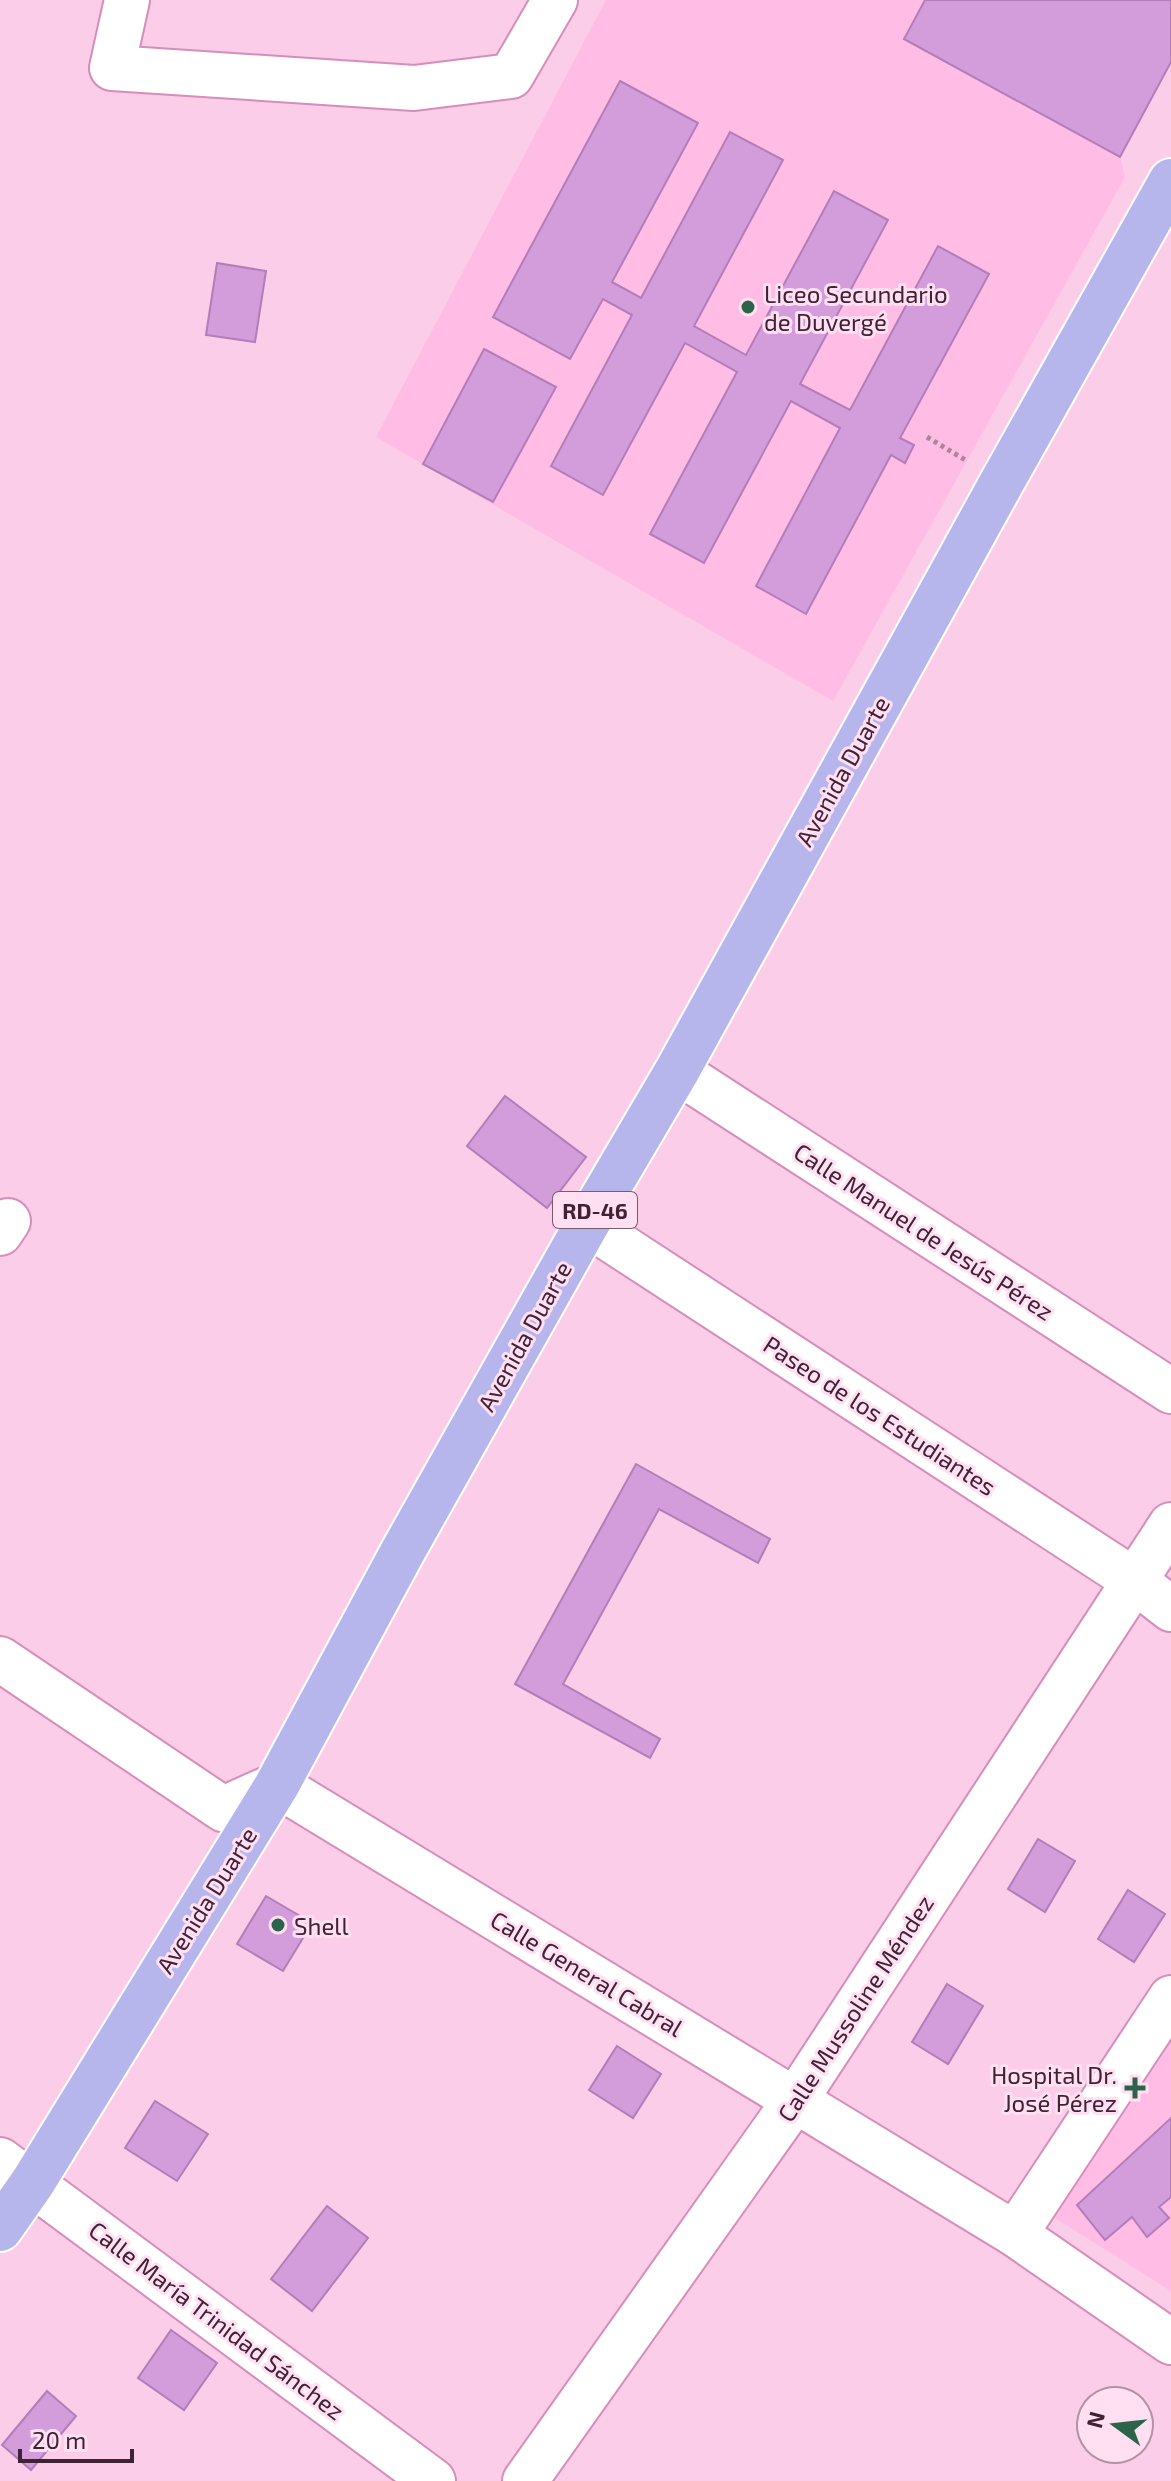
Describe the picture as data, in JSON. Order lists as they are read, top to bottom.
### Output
{
  "streets": {
    "main road": ["Avenida Duarte", "RD-46"],
    "street": [
      "Calle Manuel de Jesús Pérez",
      "Paseo de los Estudiantes",
      "Calle General Cabral",
      "Calle Mussoline Méndez",
      "Calle María Trinidad Sánchez"
    ]
  },
  "crossings": [
    ["Avenida Duarte", "Calle Manuel de Jesús Pérez"],
    ["Avenida Duarte", "Paseo de los Estudiantes"],
    ["Avenida Duarte", "Calle General Cabral"],
    ["Avenida Duarte", "Calle María Trinidad Sánchez"],
    ["Paseo de los Estudiantes", "Calle Mussoline Méndez"],
    ["Calle General Cabral", "Calle Mussoline Méndez"]
  ],
  "places": {
    "other": ["Liceo Secundario de Duvergé", "Shell"],
    "health": ["Hospital Dr. José Pérez"]
  },
  "scale_bar": "20 m",
  "north": "left"
}
